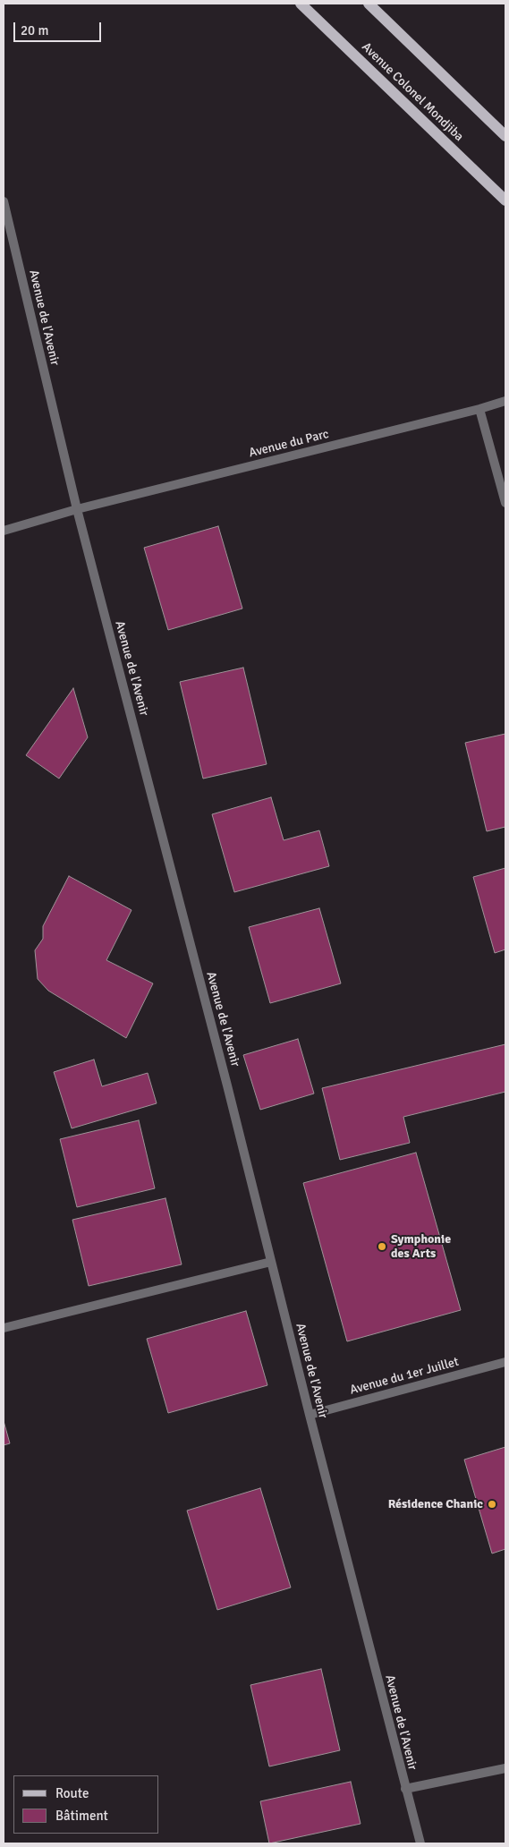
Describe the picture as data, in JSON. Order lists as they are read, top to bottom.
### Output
{
  "streets": {
    "main road": ["Avenue Colonel Mondjiba"],
    "street": ["Avenue de l'Avenir", "Avenue du Parc", "Avenue du 1er Juillet"]
  },
  "crossings": [
    ["Avenue de l'Avenir", "Avenue du Parc"],
    ["Avenue de l'Avenir", "Avenue du 1er Juillet"]
  ],
  "places": ["Symphonie des Arts", "Résidence Chanic"],
  "legend": ["Route", "Bâtiment"],
  "scale_bar": "20 m"
}
